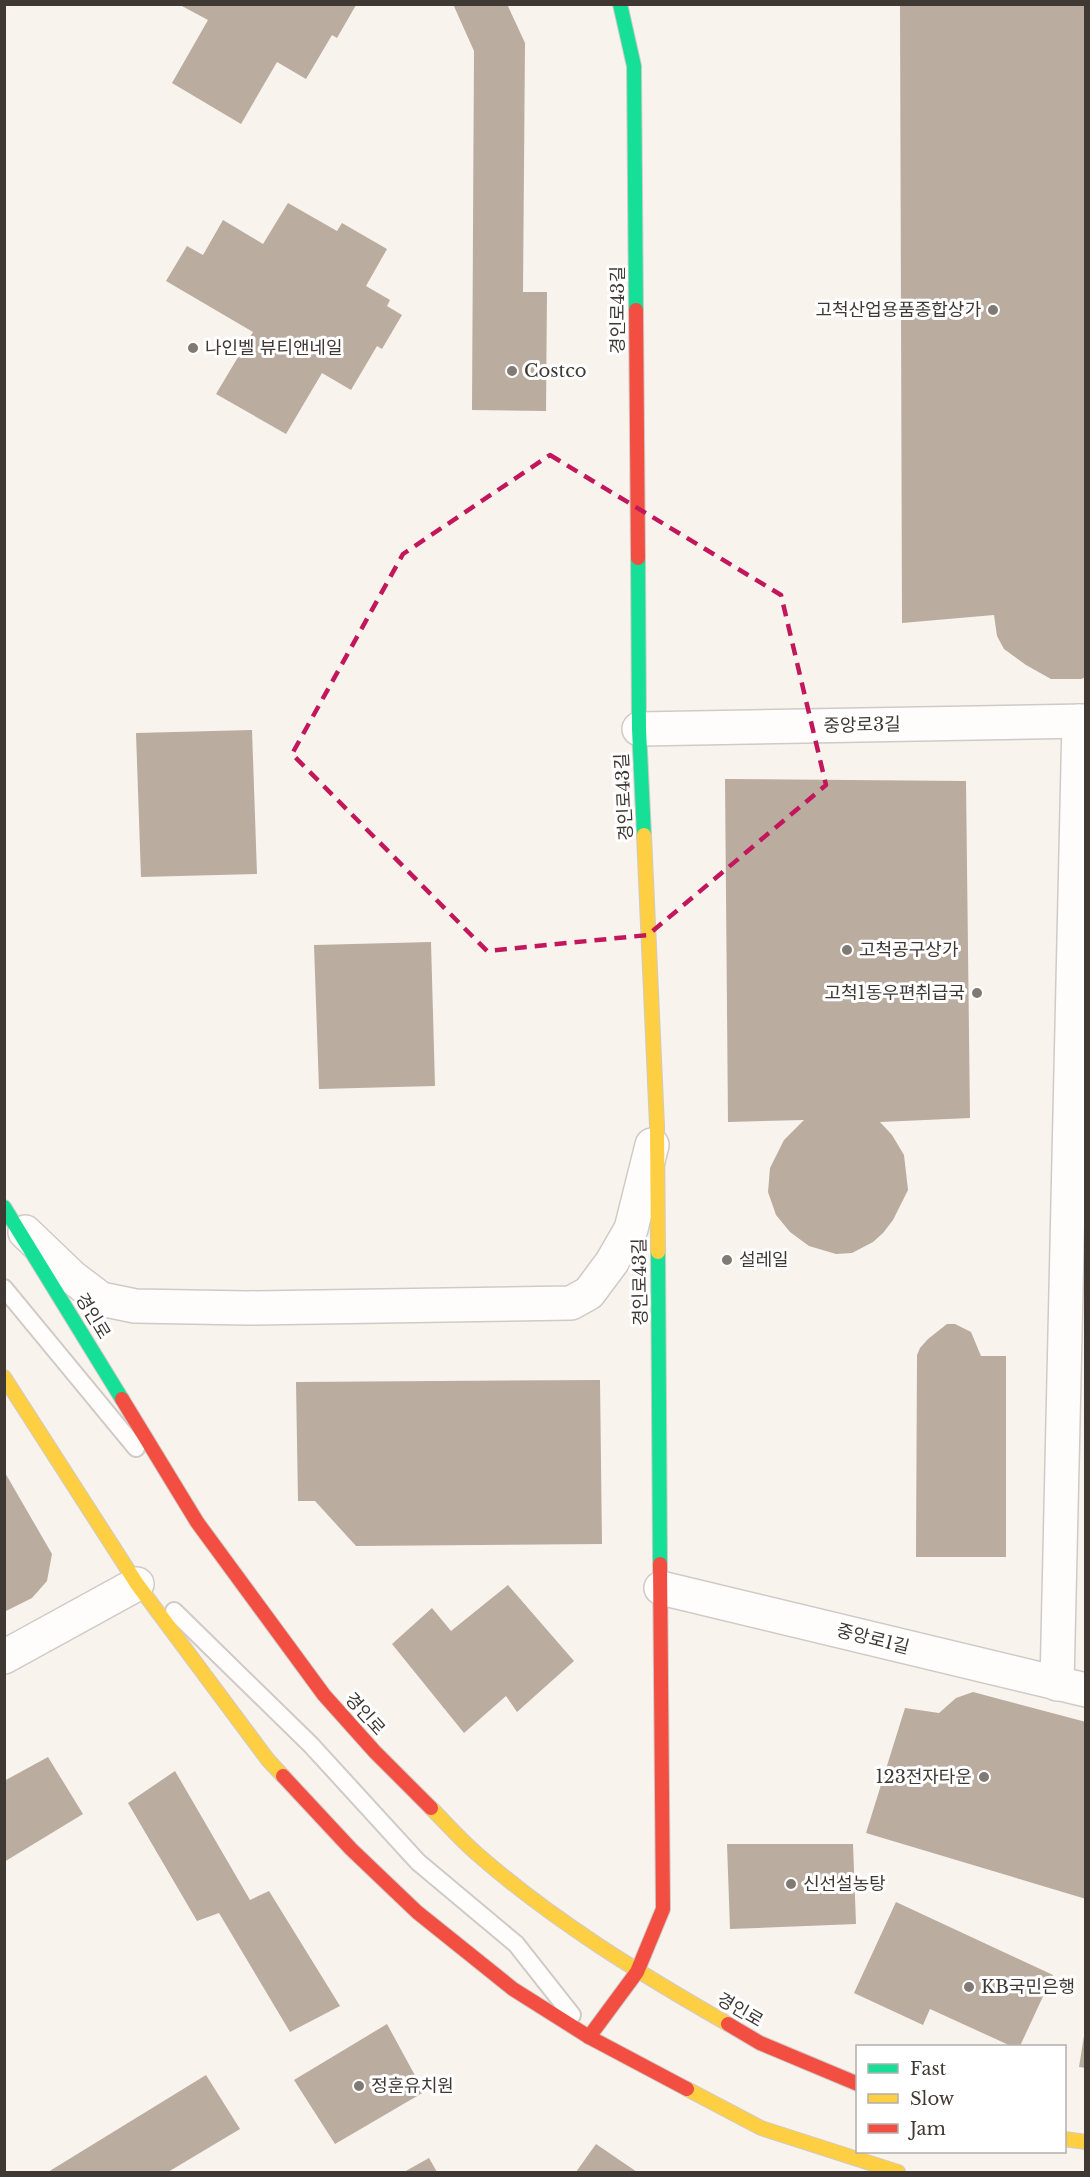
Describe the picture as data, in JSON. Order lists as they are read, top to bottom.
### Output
{
  "streets": {
    "main road": ["경인로43길", "경인로"],
    "street": ["중앙로3길", "중앙로1길"]
  },
  "crossings": [
    ["경인로43길", "중앙로3길"],
    ["경인로43길", "경인로"],
    ["경인로43길", "중앙로1길"]
  ],
  "places": [
    "고척산업용품종합상가",
    "나인벨 뷰티앤네일",
    "Costco",
    "고척공구상가",
    "고척1동우편취급국",
    "설레일",
    "123전자타운",
    "신선설농탕",
    "KB국민은행",
    "정훈유치원"
  ],
  "legend": ["Fast", "Slow", "Jam"]
}
